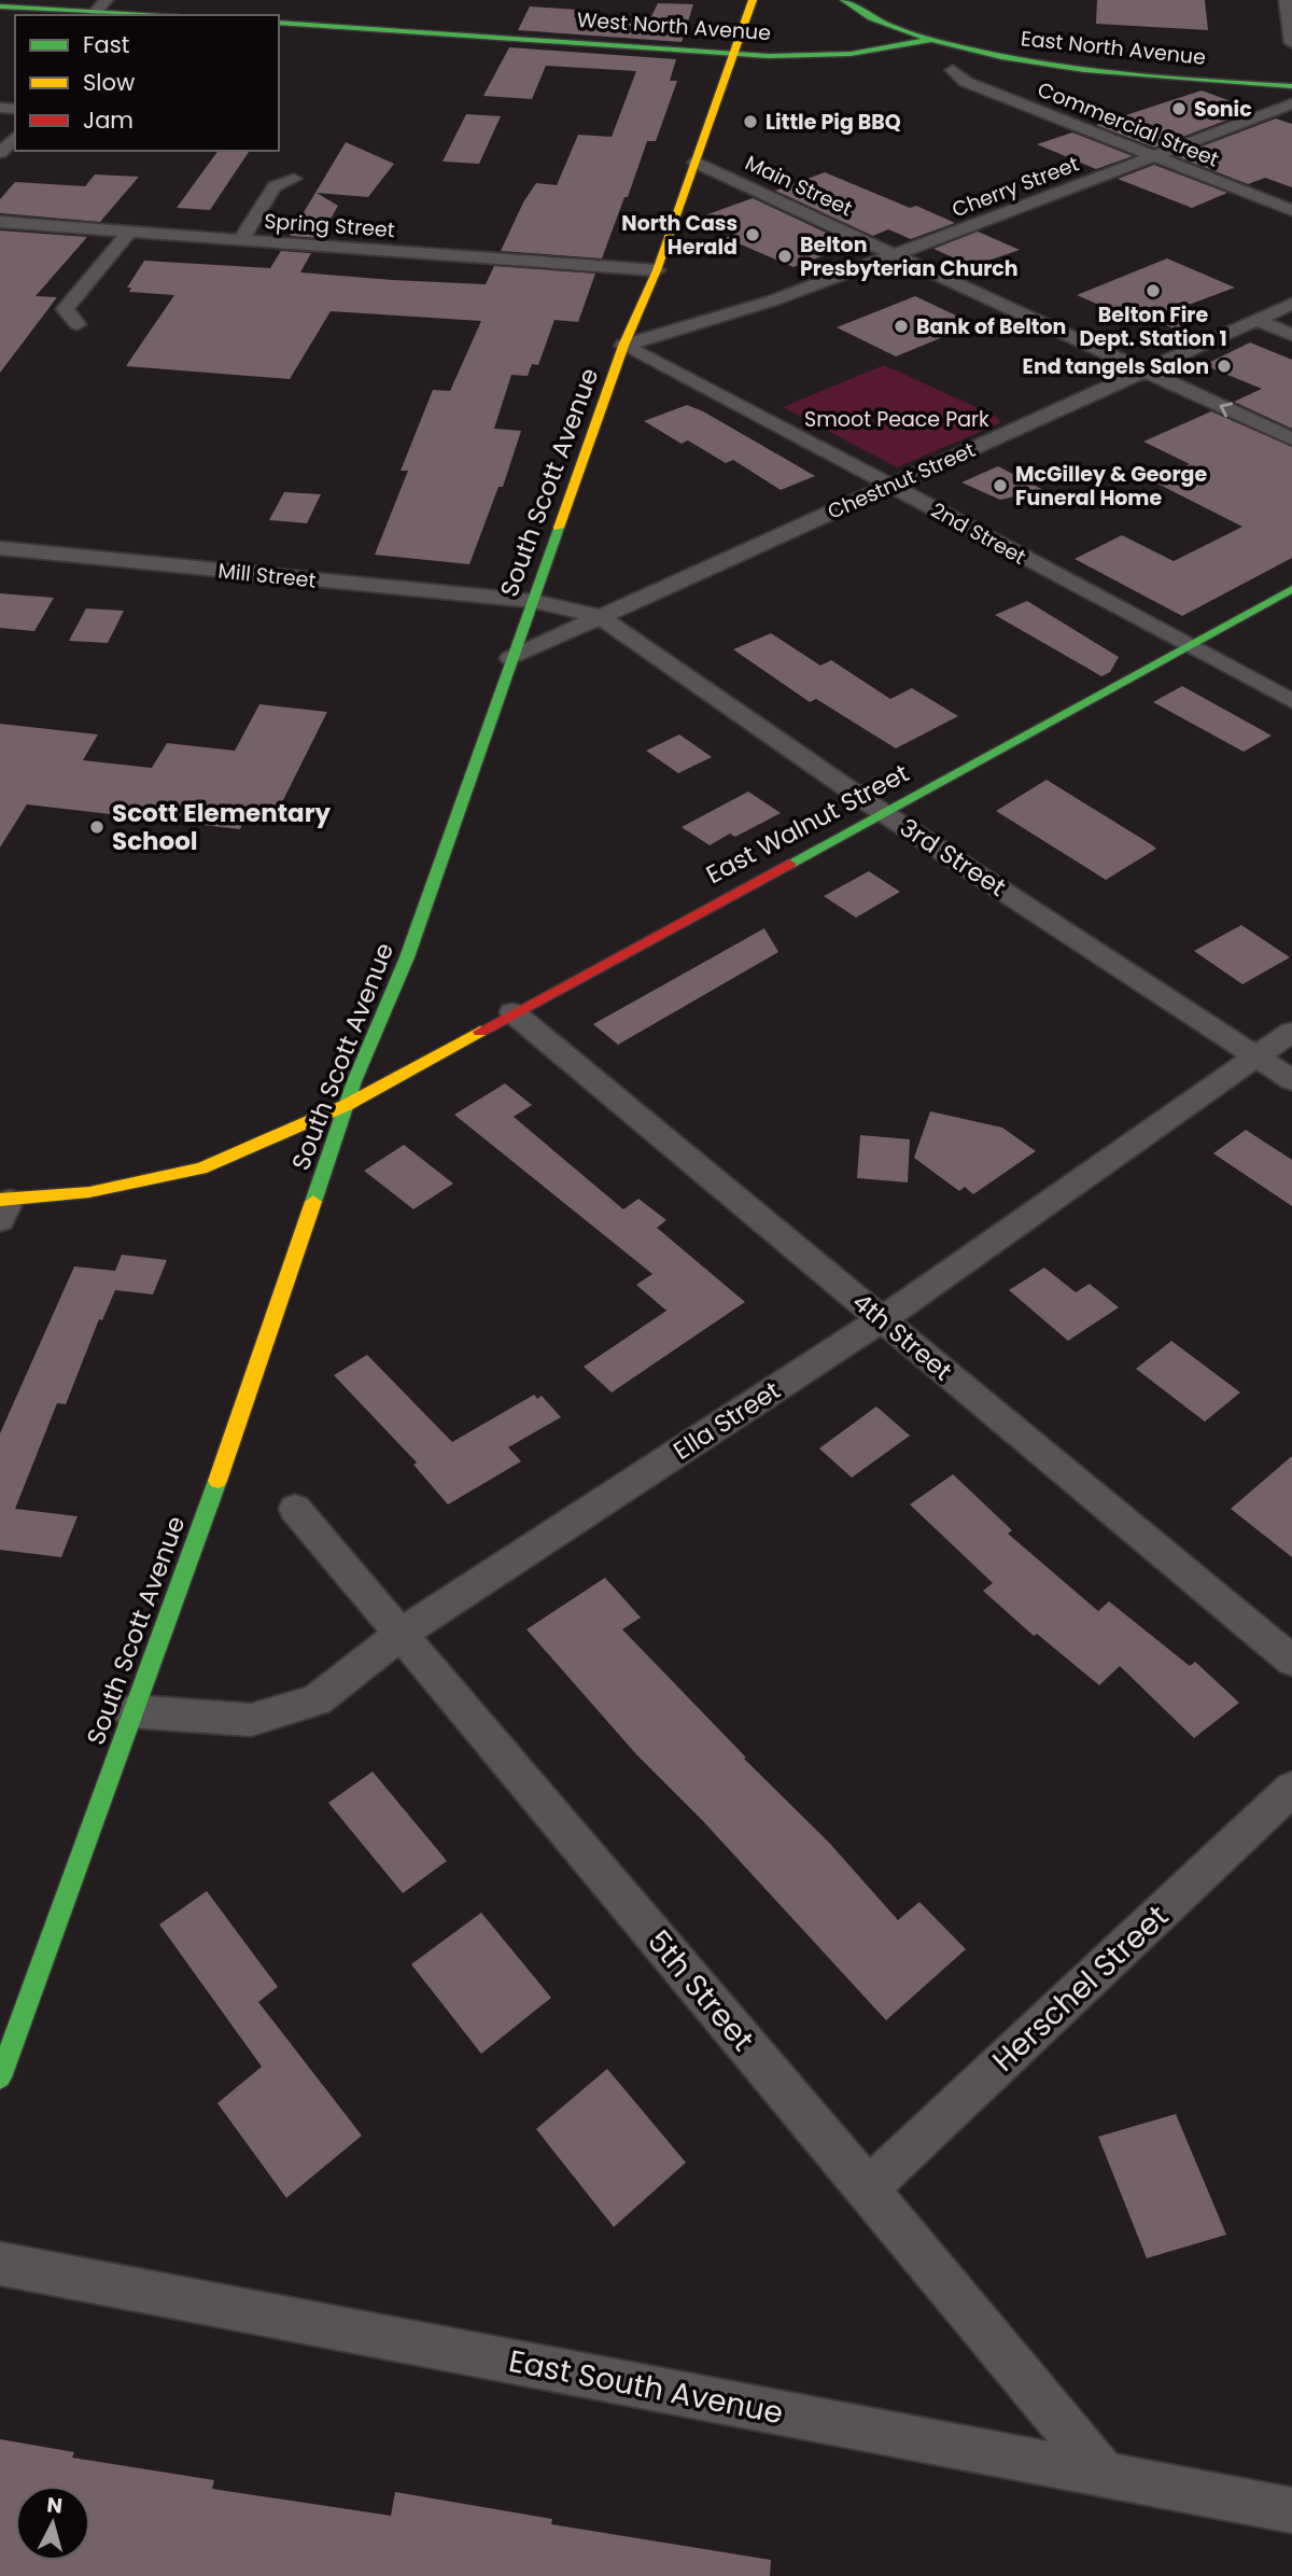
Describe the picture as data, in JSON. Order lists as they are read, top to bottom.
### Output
{
  "streets": {
    "street": [
      "West North Avenue",
      "East North Avenue",
      "Commercial Street",
      "Main Street",
      "Cherry Street",
      "Spring Street",
      "Chestnut Street",
      "South Scott Avenue",
      "2nd Street",
      "Mill Street",
      "East Walnut Street",
      "3rd Street",
      "4th Street",
      "Ella Street",
      "Herschel Street",
      "5th Street",
      "East South Avenue"
    ]
  },
  "crossings": [
    ["West North Avenue", "East North Avenue"],
    ["West North Avenue", "South Scott Avenue"],
    ["Commercial Street", "Cherry Street"],
    ["Main Street", "Cherry Street"],
    ["Main Street", "Chestnut Street"],
    ["Main Street", "South Scott Avenue"],
    ["Cherry Street", "South Scott Avenue"],
    ["Cherry Street", "2nd Street"],
    ["Spring Street", "South Scott Avenue"],
    ["Chestnut Street", "South Scott Avenue"],
    ["Chestnut Street", "2nd Street"],
    ["Chestnut Street", "3rd Street"],
    ["South Scott Avenue", "2nd Street"],
    ["South Scott Avenue", "Mill Street"],
    ["South Scott Avenue", "East Walnut Street"],
    ["South Scott Avenue", "3rd Street"],
    ["South Scott Avenue", "Ella Street"],
    ["2nd Street", "East Walnut Street"],
    ["Mill Street", "3rd Street"],
    ["East Walnut Street", "3rd Street"],
    ["East Walnut Street", "4th Street"],
    ["3rd Street", "Ella Street"],
    ["4th Street", "Ella Street"],
    ["Ella Street", "5th Street"],
    ["Herschel Street", "5th Street"],
    ["5th Street", "East South Avenue"]
  ],
  "parks": ["Smoot Peace Park"],
  "places": [
    "Sonic",
    "Little Pig BBQ",
    "North Cass Herald",
    "Belton Presbyterian Church",
    "Belton Fire Dept. Station 1",
    "Bank of Belton",
    "End tangels Salon",
    "McGilley & George Funeral Home",
    "Scott Elementary School"
  ],
  "legend": ["Fast", "Slow", "Jam"],
  "north": "top"
}
